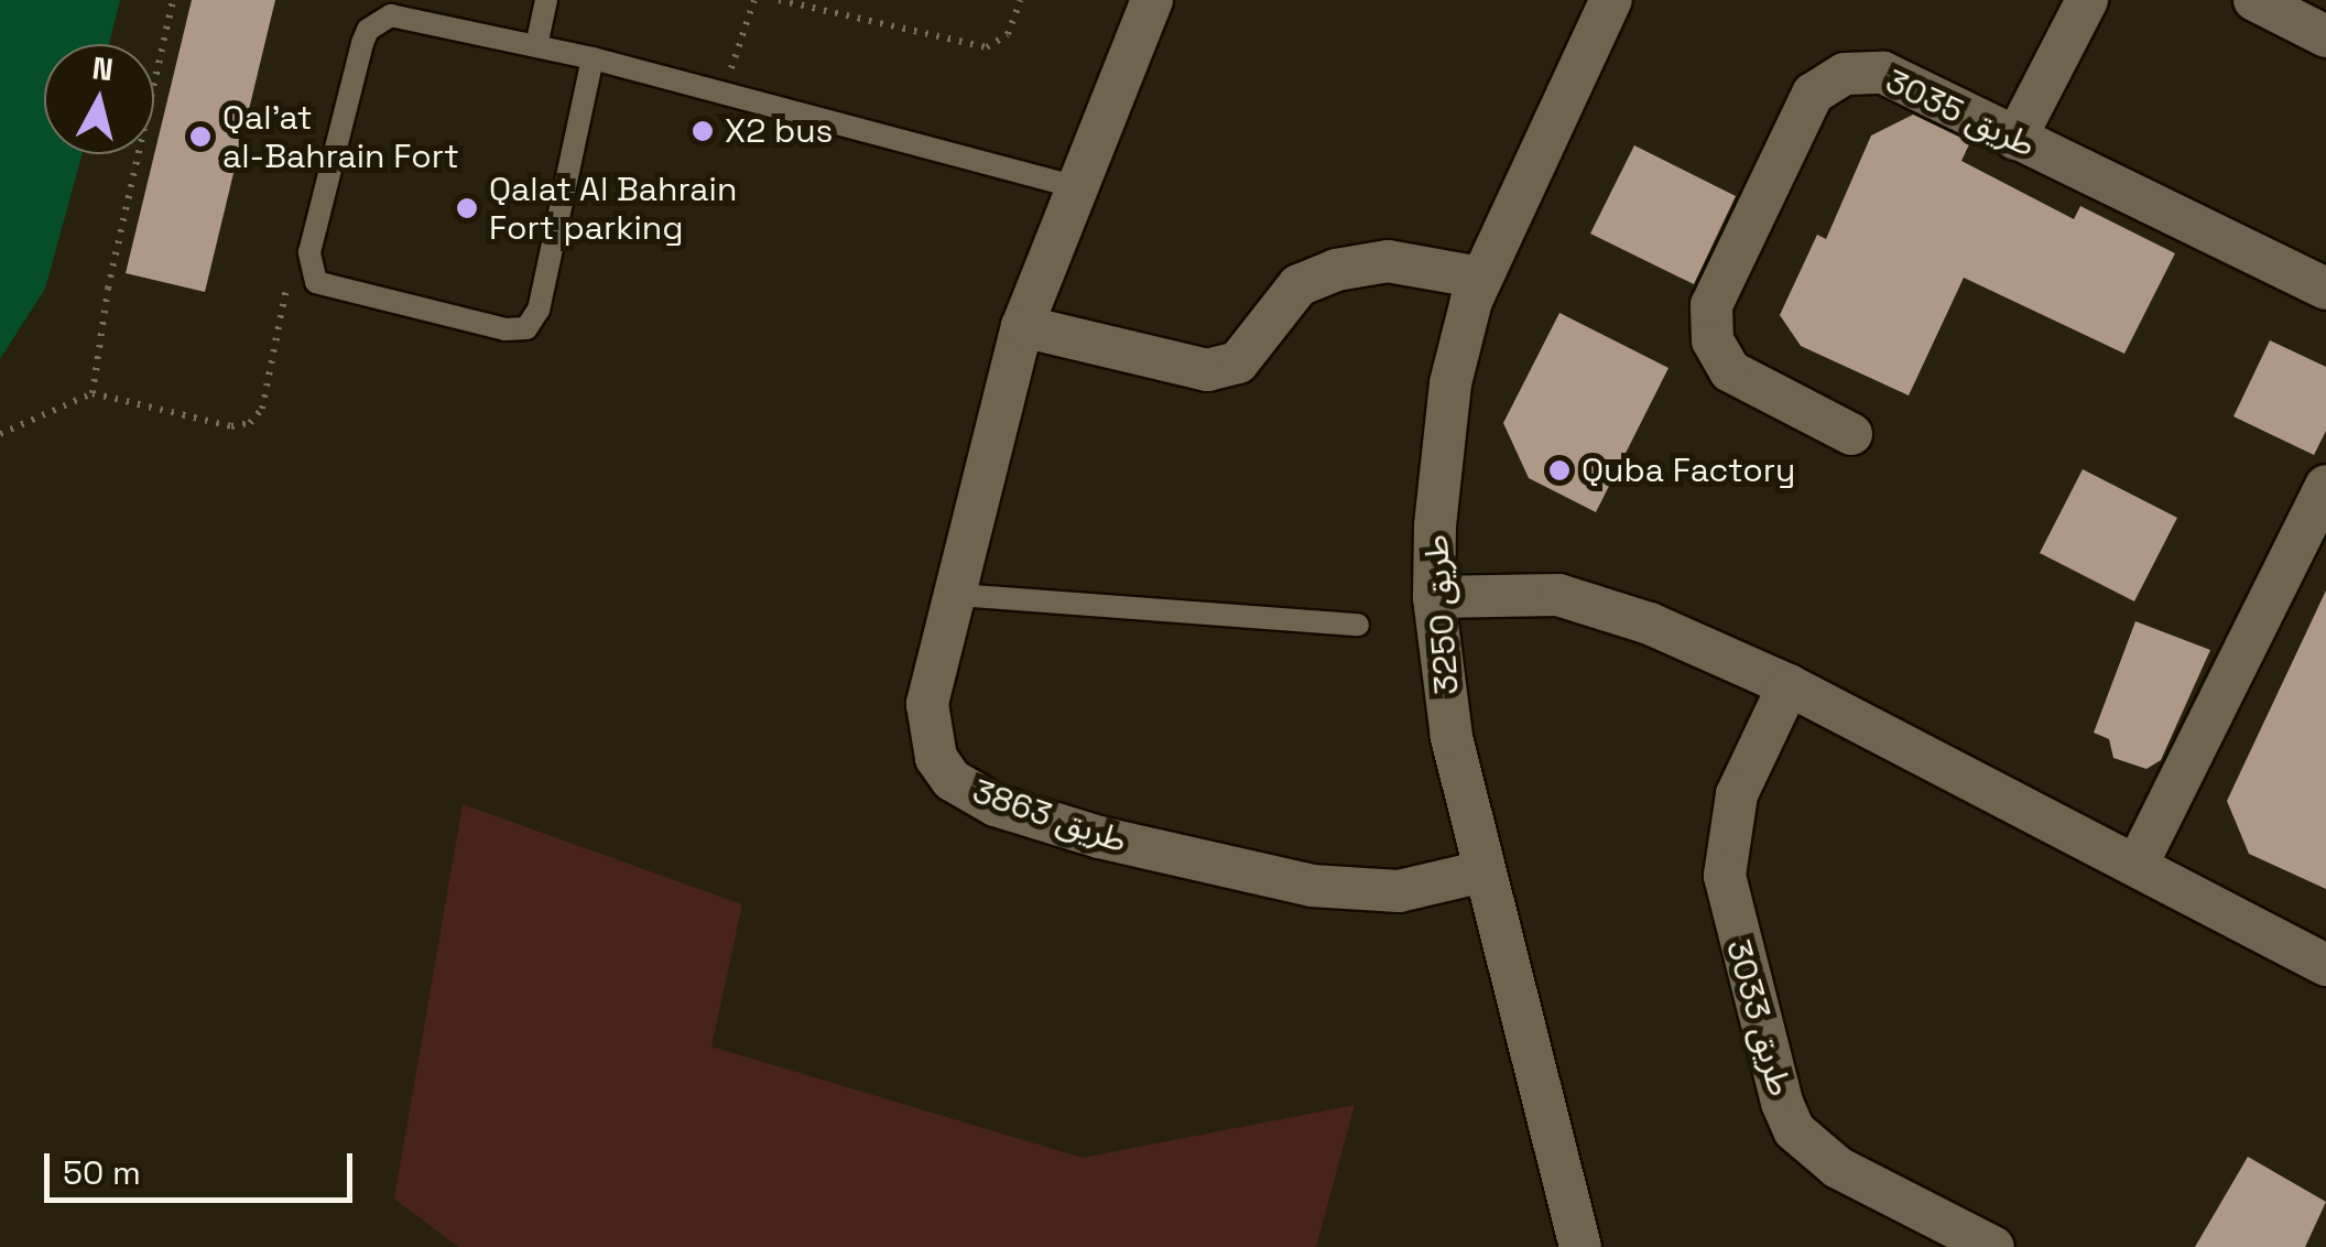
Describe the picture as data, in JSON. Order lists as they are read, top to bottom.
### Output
{
  "streets": {
    "street": [
      "طريق 3035",
      "طريق 3250",
      "طريق 3863",
      "طريق 3033"
    ]
  },
  "crossings": [
    ["طريق 3250", "طريق 3863"]
  ],
  "places": [
    "X2 bus",
    "Qal'at al-Bahrain Fort",
    "Qalat Al Bahrain Fort parking",
    "Quba Factory"
  ],
  "scale_bar": "50 m",
  "north": "top"
}
